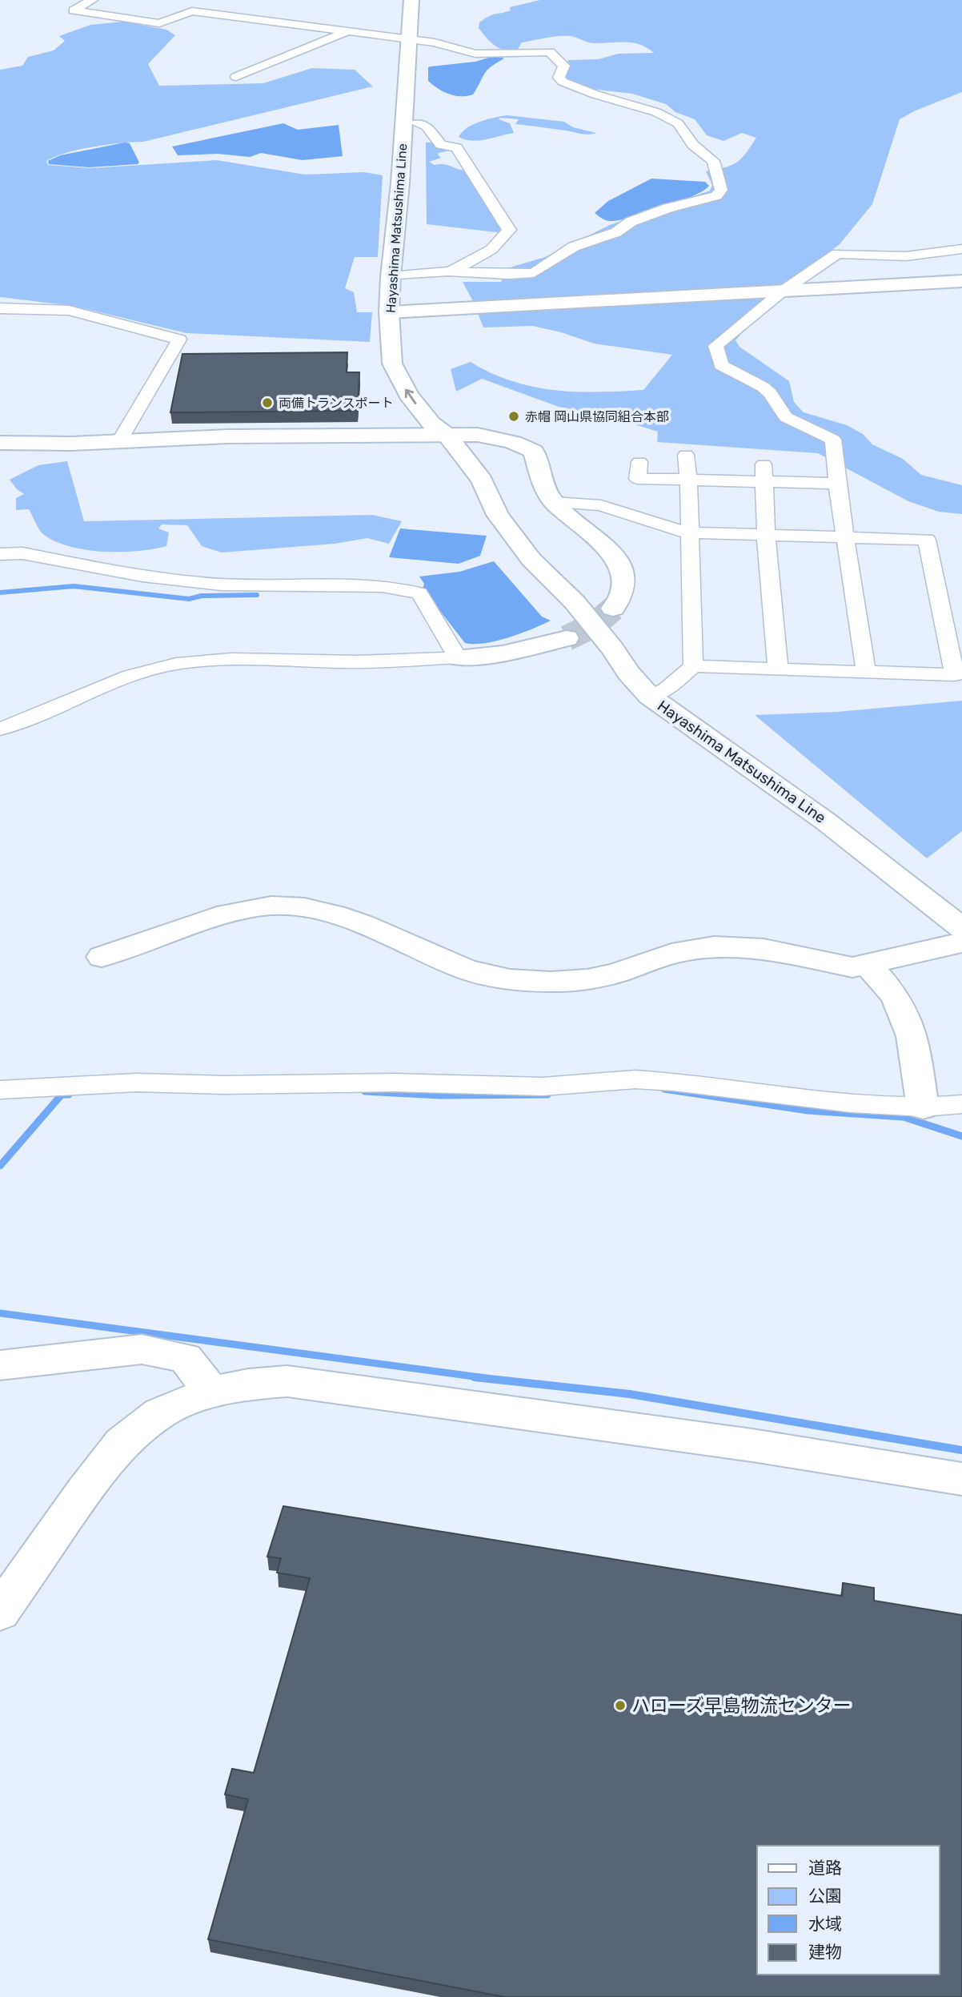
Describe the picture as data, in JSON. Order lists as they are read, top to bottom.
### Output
{
  "streets": {
    "main road": ["Hayashima Matsushima Line"]
  },
  "places": ["両備トランスポート", "赤帽 岡山県協同組合本部", "ハローズ早島物流センター"],
  "legend": [
    "道路",
    "公園",
    "水域",
    "建物"
  ]
}
